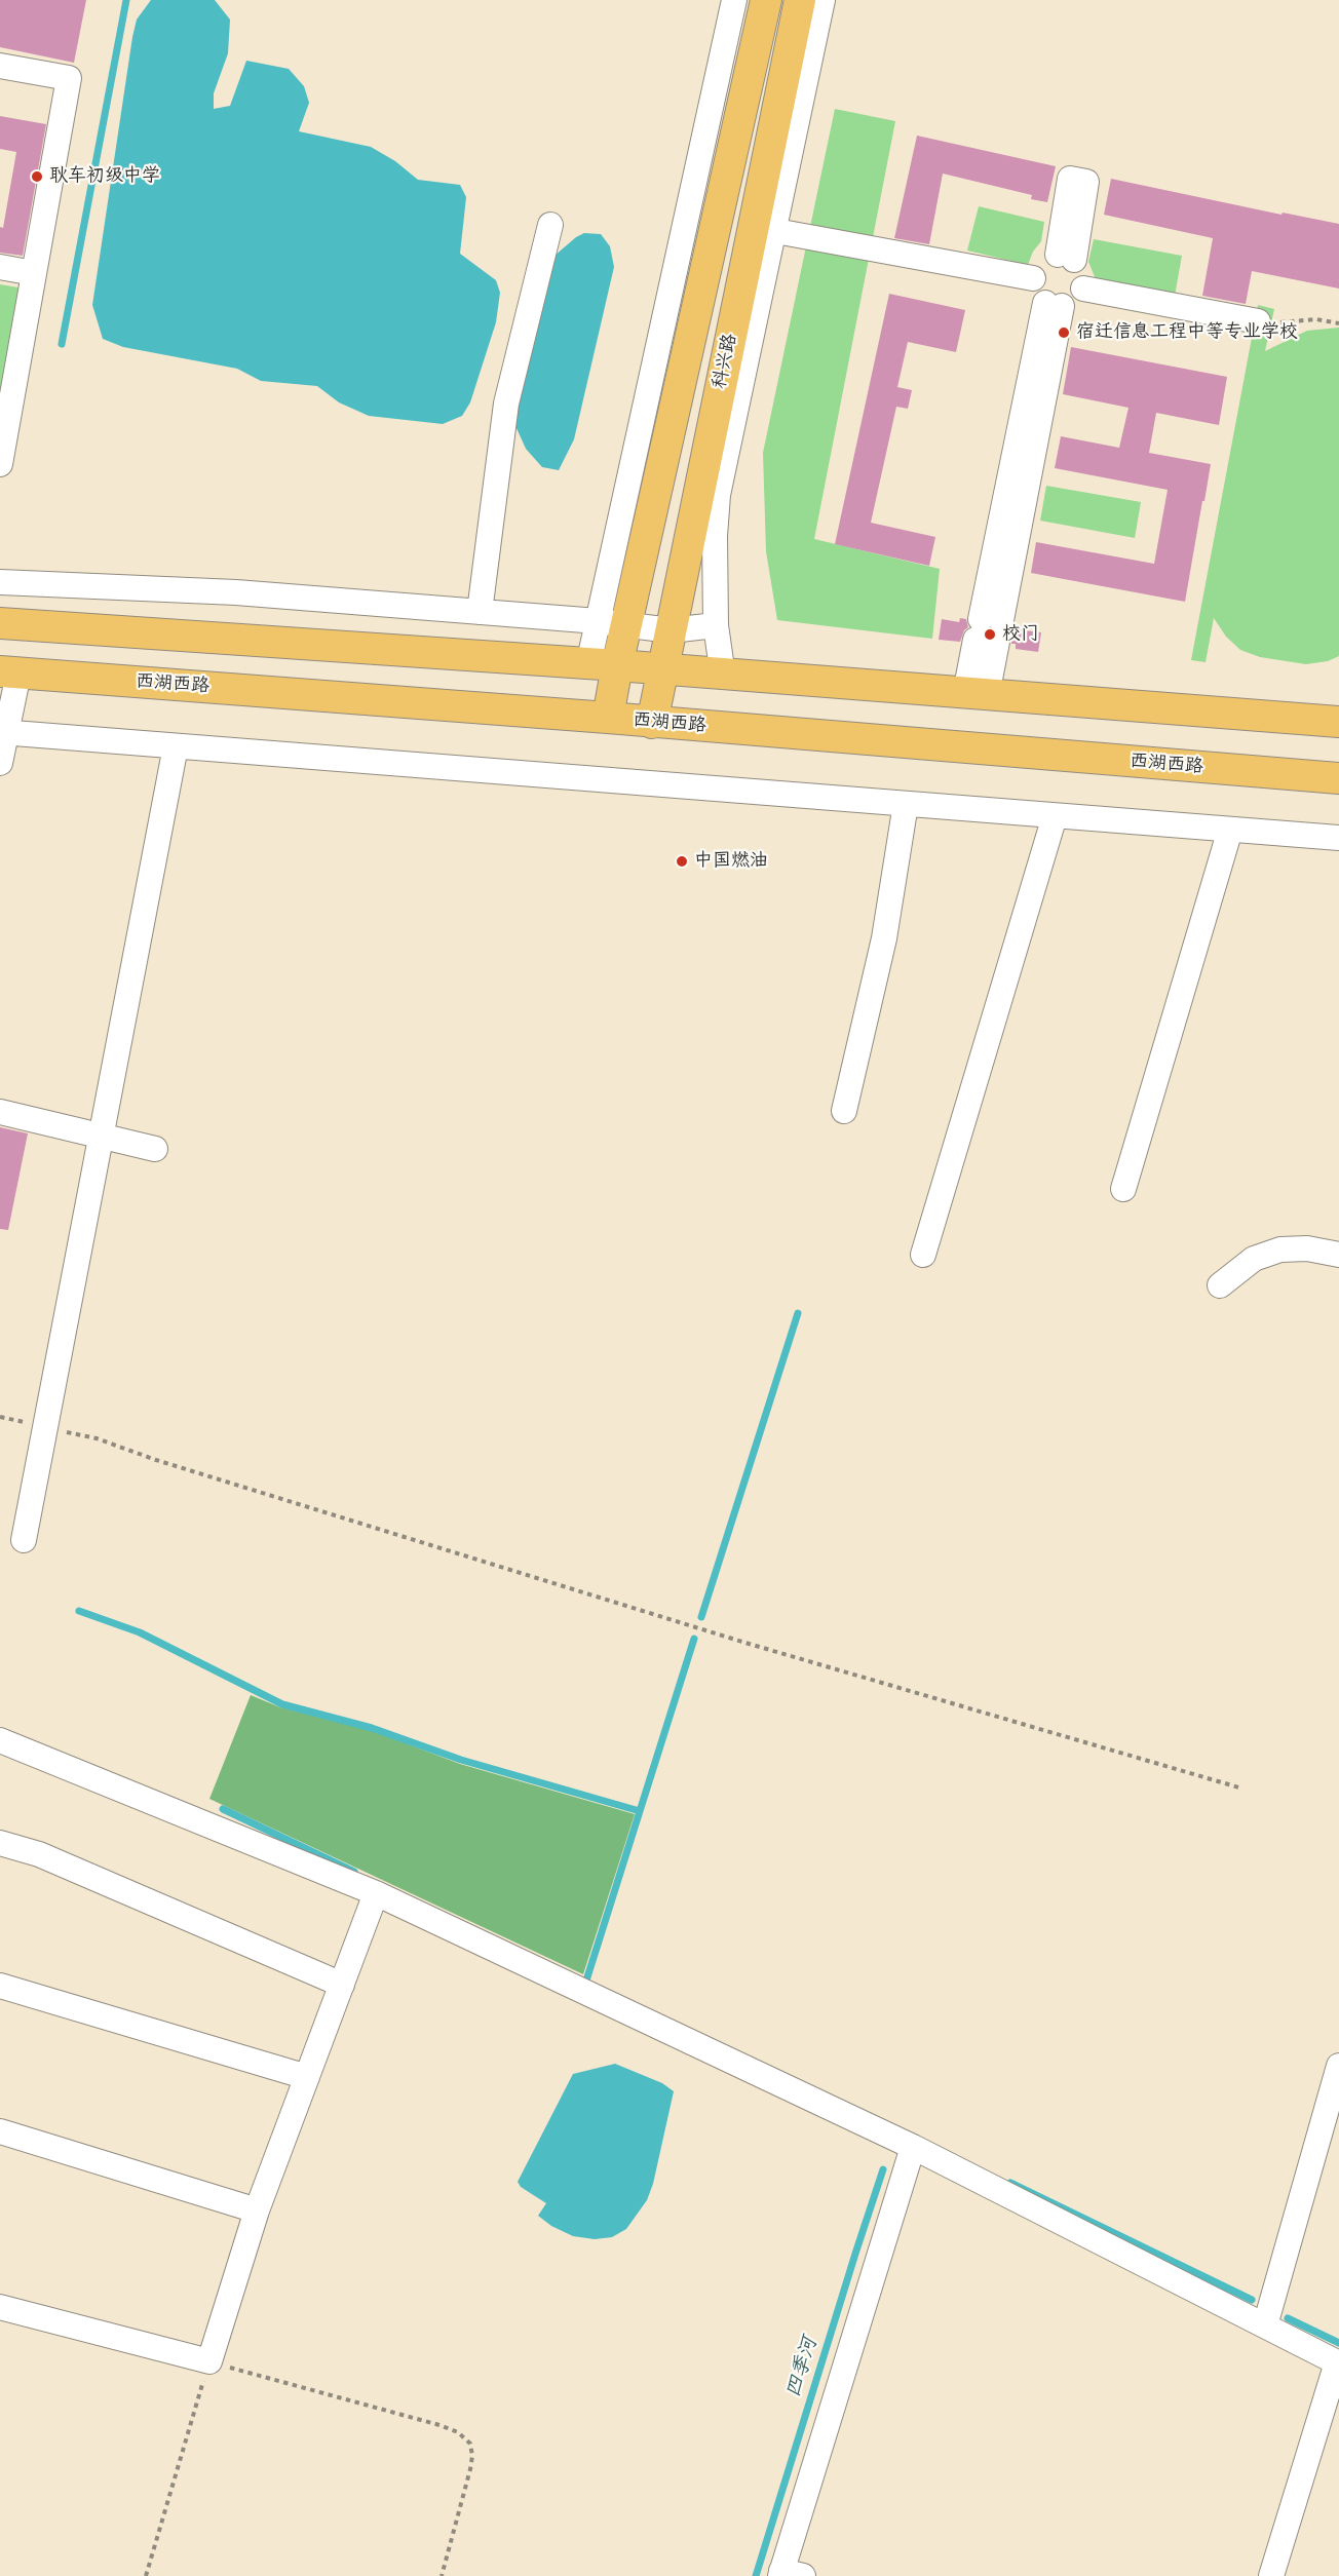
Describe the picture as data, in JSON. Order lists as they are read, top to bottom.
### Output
{
  "streets": {
    "main road": ["科兴路", "西湖西路"]
  },
  "crossings": [
    ["科兴路", "西湖西路"]
  ],
  "water": ["四季河"],
  "places": [
    "耿车初级中学",
    "宿迁信息工程中等专业学校",
    "校门",
    "中国燃油"
  ]
}
